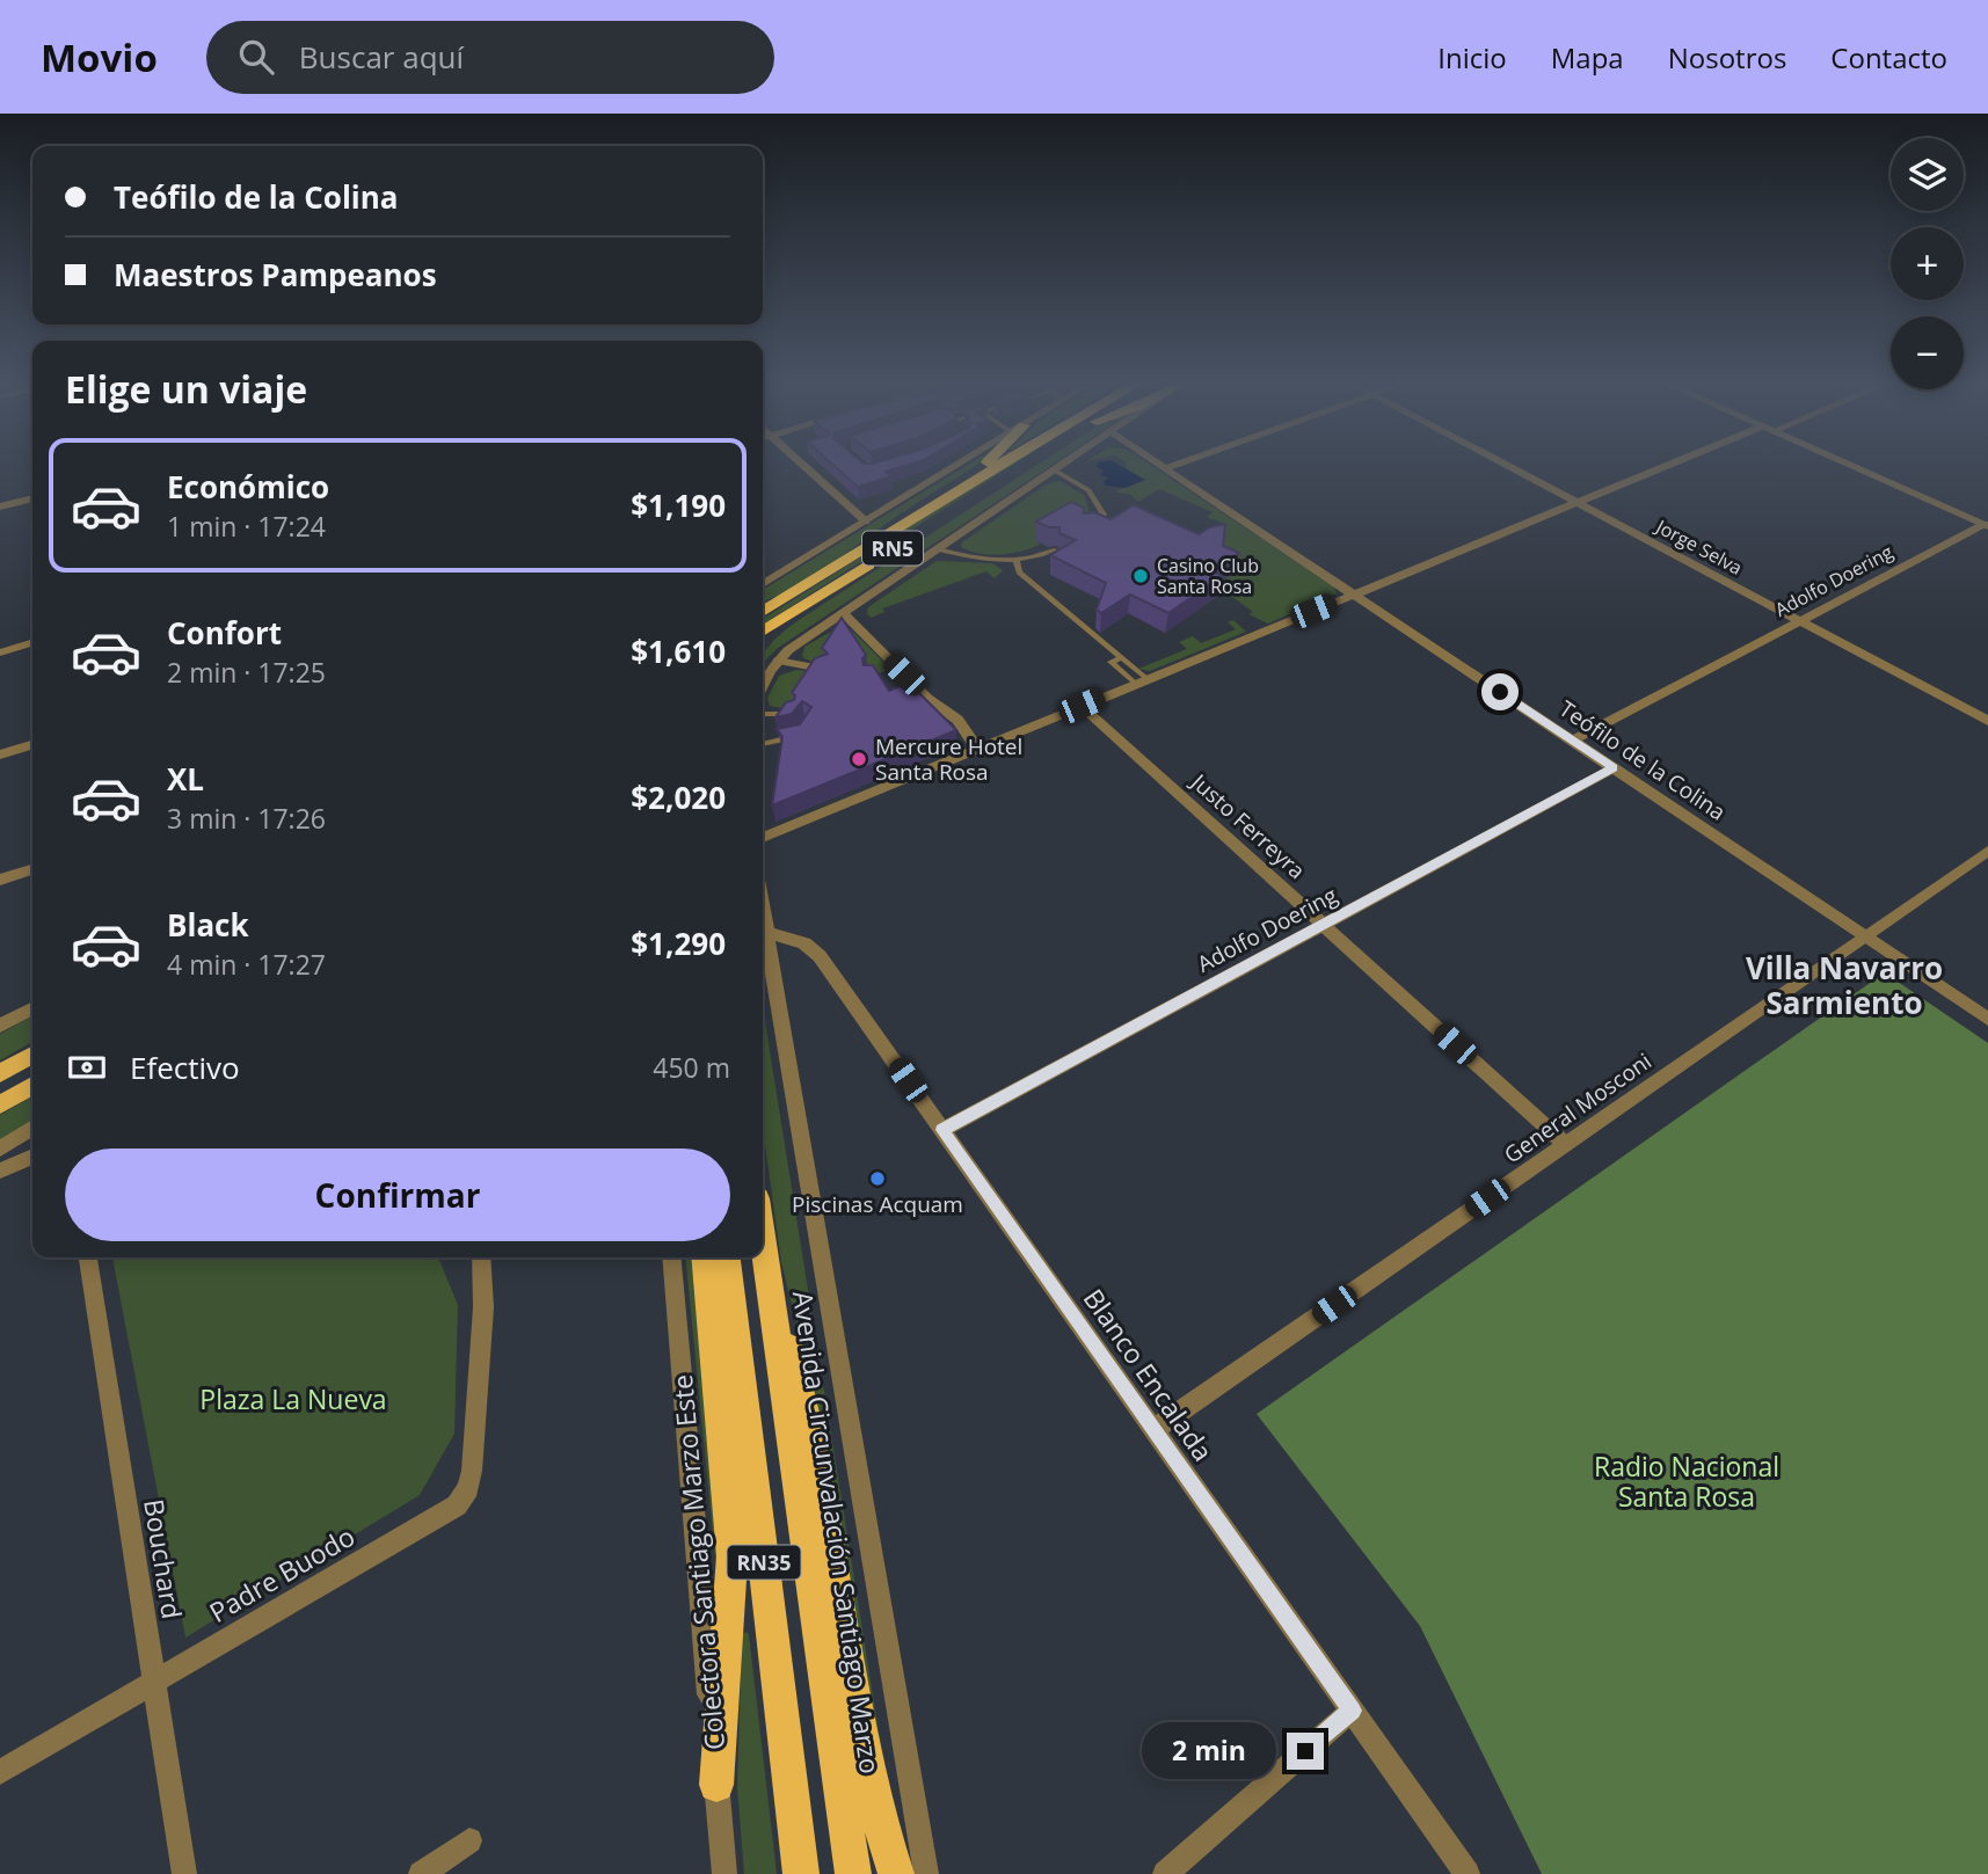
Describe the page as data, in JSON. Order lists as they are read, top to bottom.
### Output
{
  "streets": {
    "highway": ["RN5", "Avenida Circunvalación Santiago Marzo", "RN35"],
    "street": [
      "Jorge Selva",
      "Adolfo Doering",
      "Teófilo de la Colina",
      "Justo Ferreyra",
      "General Mosconi",
      "Blanco Encalada",
      "Bouchard",
      "Colectora Santiago Marzo Este",
      "Padre Buodo"
    ]
  },
  "crossings": [
    ["Jorge Selva", "Adolfo Doering"],
    ["Adolfo Doering", "Teófilo de la Colina"],
    ["Adolfo Doering", "Justo Ferreyra"],
    ["Adolfo Doering", "Blanco Encalada"],
    ["Teófilo de la Colina", "General Mosconi"],
    ["Justo Ferreyra", "General Mosconi"],
    ["General Mosconi", "Blanco Encalada"],
    ["Bouchard", "Padre Buodo"]
  ],
  "districts": ["Villa Navarro Sarmiento"],
  "parks": ["Plaza La Nueva", "Radio Nacional Santa Rosa"],
  "places": ["Casino Club Santa Rosa", "Mercure Hotel Santa Rosa", "Piscinas Acquam"],
  "page": {
    "header": "Movio",
    "search": "Buscar aquí",
    "nav": [
      "Inicio",
      "Mapa",
      "Nosotros",
      "Contacto"
    ],
    "map_buttons": ["+", "−"],
    "banner": ["Teófilo de la Colina", "Maestros Pampeanos"],
    "heading": "Elige un viaje",
    "list": [
      {
        "name": "Económico",
        "note": "1 min · 17:24",
        "value": "$1,190"
      },
      {
        "name": "Confort",
        "note": "2 min · 17:25",
        "value": "$1,610"
      },
      {
        "name": "XL",
        "note": "3 min · 17:26",
        "value": "$2,020"
      },
      {
        "name": "Black",
        "note": "4 min · 17:27",
        "value": "$1,290"
      }
    ],
    "pay": ["Efectivo", "450 m"],
    "buttons": "Confirmar",
    "bubble": "2 min"
  }
}
